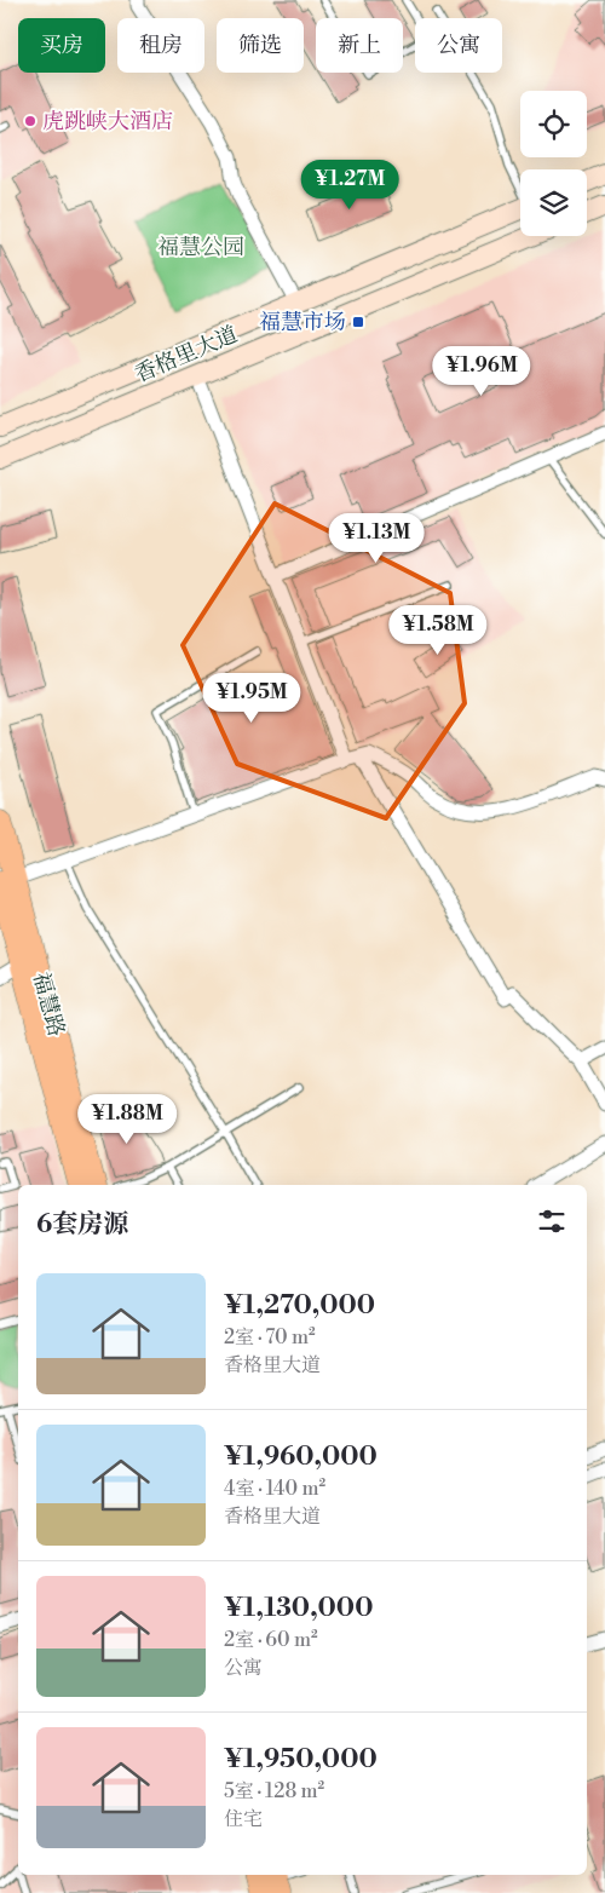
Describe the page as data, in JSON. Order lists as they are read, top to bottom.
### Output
{
  "streets": {
    "main road": ["香格里大道", "福慧路"]
  },
  "parks": ["福慧公园"],
  "places": {
    "other": ["虎跳峡大酒店"],
    "transit": ["福慧市场"]
  },
  "page": {
    "chip": [
      "买房",
      "租房",
      "筛选",
      "新上",
      "公寓"
    ],
    "price": [
      "¥1.27M",
      "¥1.96M",
      "¥1.13M",
      "¥1.58M",
      "¥1.95M",
      "¥1.88M"
    ],
    "heading": "6套房源",
    "list": [
      {
        "name": "¥1,270,000",
        "note": "2室 · 70 m² · 香格里大道"
      },
      {
        "name": "¥1,960,000",
        "note": "4室 · 140 m² · 香格里大道"
      },
      {
        "name": "¥1,130,000",
        "note": "2室 · 60 m² · 公寓"
      },
      {
        "name": "¥1,950,000",
        "note": "5室 · 128 m² · 住宅"
      }
    ]
  }
}
